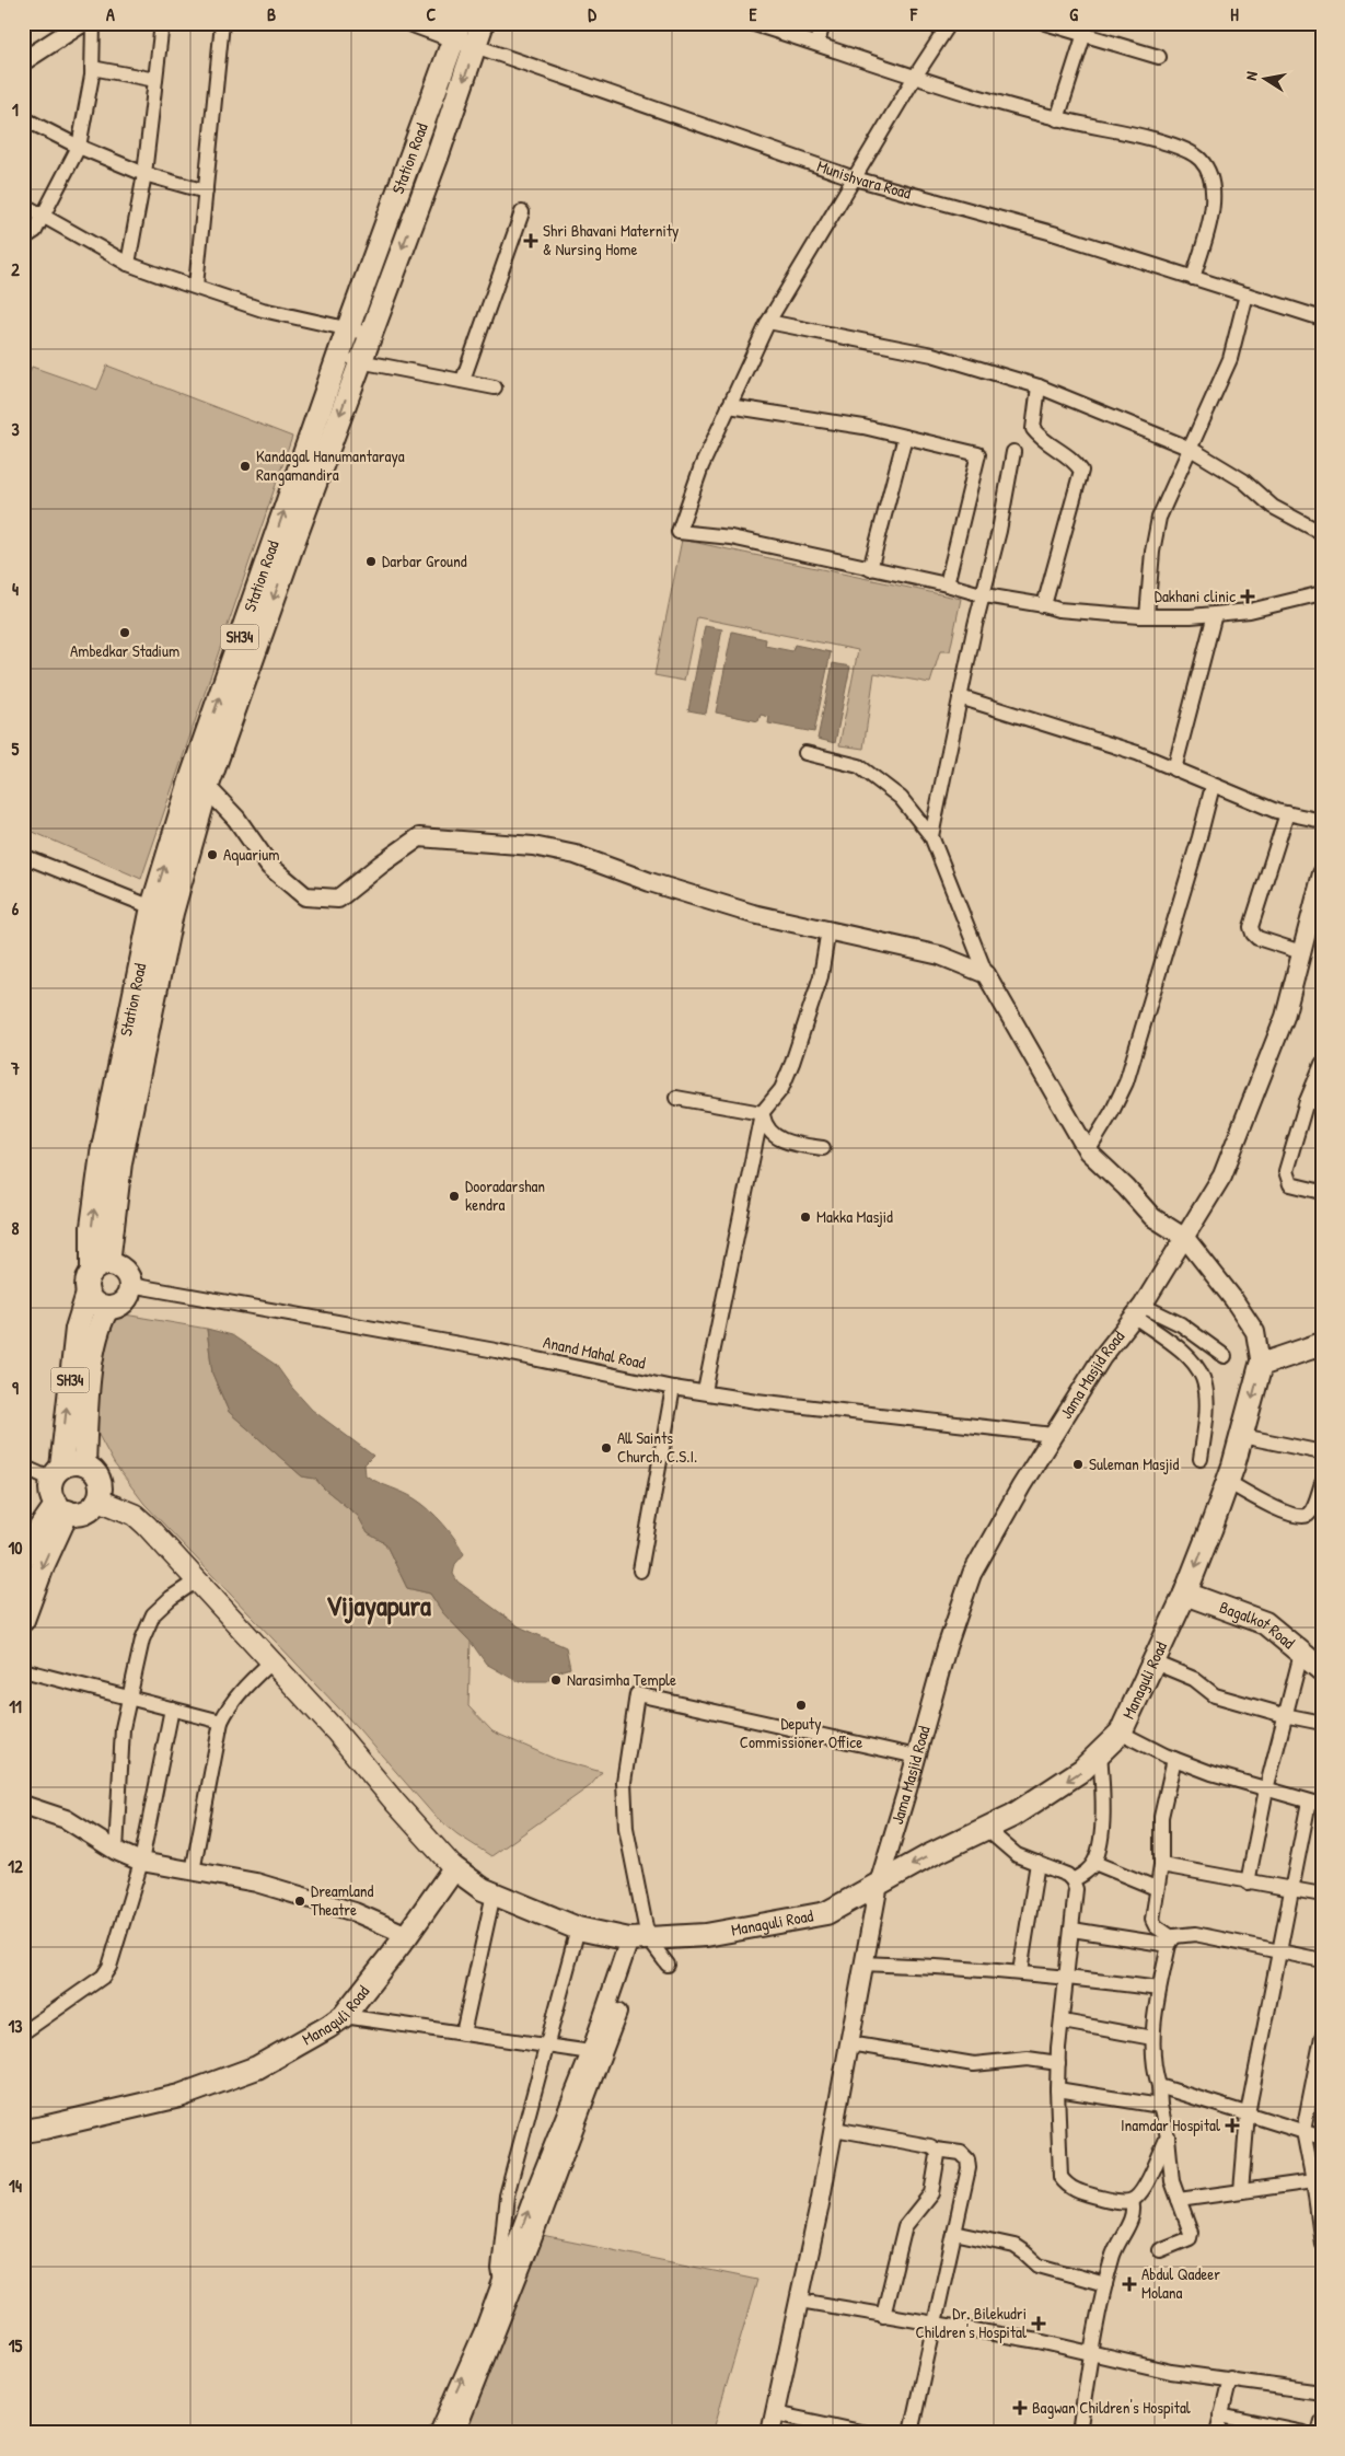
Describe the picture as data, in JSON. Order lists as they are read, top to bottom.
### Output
{
  "streets": {
    "main road": [
      "Station Road",
      "SH34",
      "Bagalkot Road",
      "Managuli Road"
    ],
    "street": ["Munishvara Road", "Anand Mahal Road", "Jama Masjid Road"]
  },
  "crossings": [
    ["Station Road", "Munishvara Road"],
    ["Station Road", "SH34"],
    ["Station Road", "Anand Mahal Road"],
    ["SH34", "Anand Mahal Road"],
    ["Anand Mahal Road", "Jama Masjid Road"],
    ["Jama Masjid Road", "Managuli Road"],
    ["Bagalkot Road", "Managuli Road"]
  ],
  "districts": ["Vijayapura"],
  "places": {
    "health": [
      "Shri Bhavani Maternity & Nursing Home",
      "Dakhani clinic",
      "Inamdar Hospital",
      "Abdul Qadeer Molana",
      "Dr. Bilekudri Children's Hospital",
      "Bagwan Children's Hospital"
    ],
    "other": [
      "Kandagal Hanumantaraya Rangamandira",
      "Darbar Ground",
      "Ambedkar Stadium",
      "Aquarium",
      "Dooradarshan kendra",
      "Makka Masjid",
      "All Saints Church, C.S.I.",
      "Suleman Masjid",
      "Narasimha Temple",
      "Deputy Commissioner Office",
      "Dreamland Theatre"
    ]
  },
  "north": "left",
  "grid": {
    "columns": [
      "A",
      "B",
      "C",
      "D",
      "E",
      "F",
      "G",
      "H"
    ],
    "rows": [
      "1",
      "2",
      "3",
      "4",
      "5",
      "6",
      "7",
      "8",
      "9",
      "10",
      "11",
      "12",
      "13",
      "14",
      "15"
    ]
  }
}
